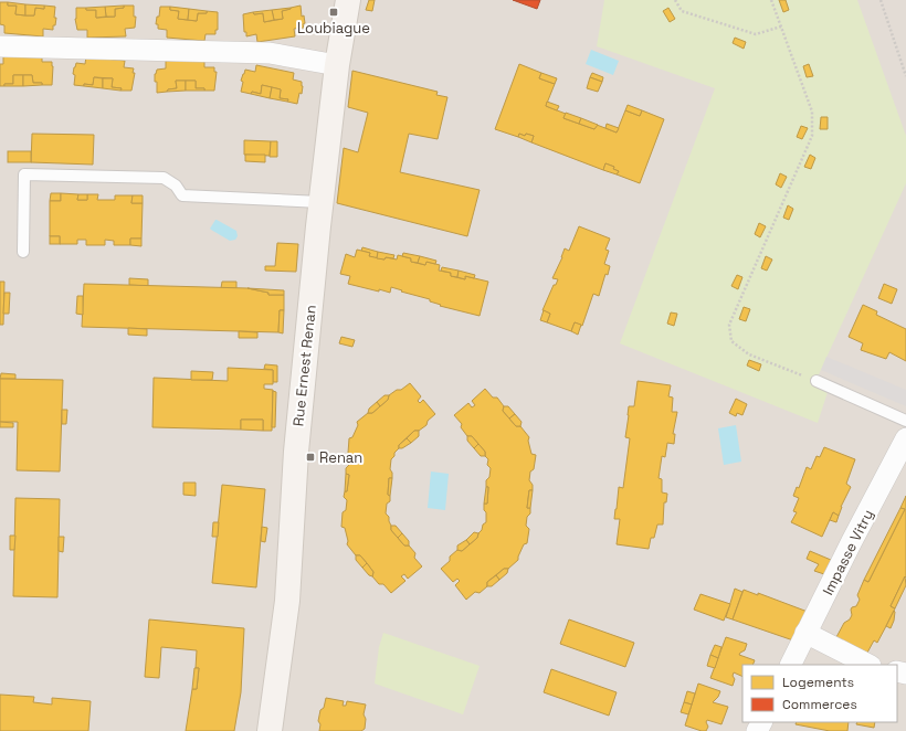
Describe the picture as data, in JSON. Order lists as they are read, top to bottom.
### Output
{
  "streets": {
    "street": ["Rue Ernest Renan", "Impasse Vitry"]
  },
  "places": {
    "transit": ["Loubiague", "Renan"]
  },
  "legend": ["Logements", "Commerces"]
}
